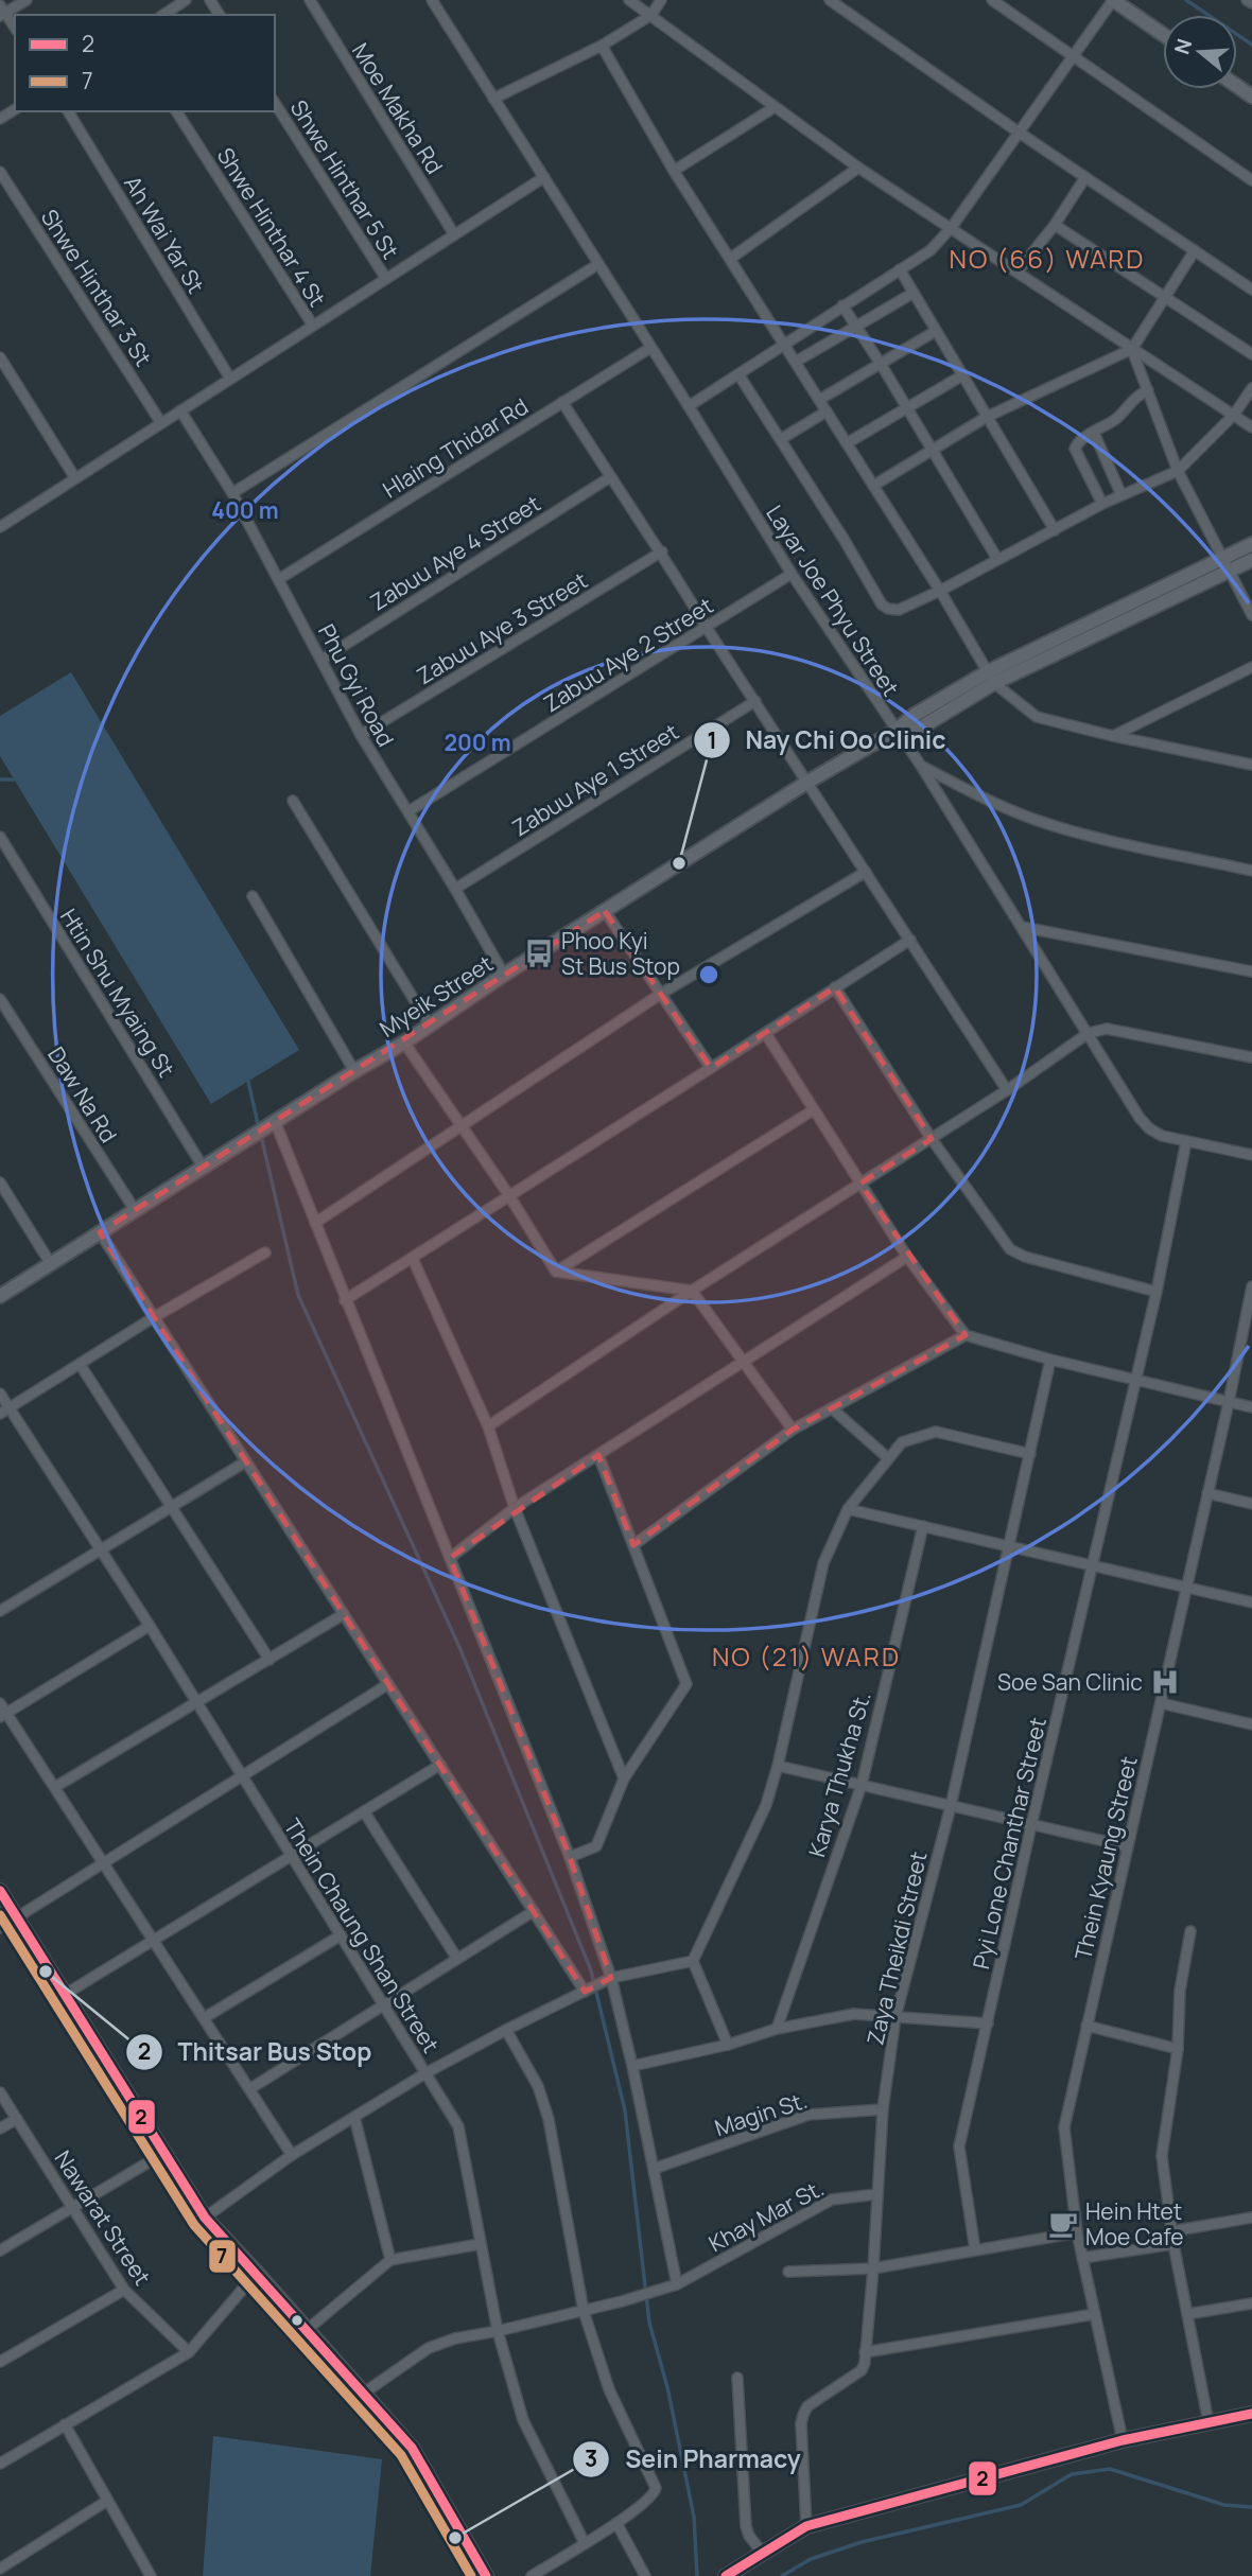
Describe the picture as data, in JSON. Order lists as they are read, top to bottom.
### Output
{
  "streets": {
    "street": [
      "Moe Makha Rd",
      "Shwe Hinthar 5 St",
      "Shwe Hinthar 4 St",
      "Ah Wai Yar St",
      "Shwe Hinthar 3 St",
      "Hlaing Thidar Rd",
      "Zabuu Aye 4 Street",
      "Layar Joe Phyu Street",
      "Zabuu Aye 3 Street",
      "Zabuu Aye 2 Street",
      "Phu Gyi Road",
      "Zabuu Aye 1 Street",
      "Htin Shu Myaing St",
      "Myeik Street",
      "Daw Na Rd",
      "Karya Thukha St.",
      "Pyi Lone Chanthar Street",
      "Thein Kyaung Street",
      "Thein Chaung Shan Street",
      "Zaya Theikdi Street",
      "Magin St.",
      "Khay Mar St.",
      "Nawarat Street"
    ]
  },
  "crossings": [
    ["Hlaing Thidar Rd", "Layar Joe Phyu Street"],
    ["Hlaing Thidar Rd", "Phu Gyi Road"],
    ["Zabuu Aye 4 Street", "Phu Gyi Road"],
    ["Layar Joe Phyu Street", "Zabuu Aye 2 Street"],
    ["Layar Joe Phyu Street", "Myeik Street"],
    ["Layar Joe Phyu Street", "Pyi Lone Chanthar Street"],
    ["Zabuu Aye 3 Street", "Phu Gyi Road"],
    ["Zabuu Aye 2 Street", "Phu Gyi Road"],
    ["Phu Gyi Road", "Zabuu Aye 1 Street"],
    ["Phu Gyi Road", "Myeik Street"],
    ["Htin Shu Myaing St", "Myeik Street"],
    ["Myeik Street", "Daw Na Rd"],
    ["Thein Chaung Shan Street", "Khay Mar St."],
    ["Zaya Theikdi Street", "Magin St."],
    ["Zaya Theikdi Street", "Khay Mar St."]
  ],
  "districts": ["NO (66) WARD", "NO (21) WARD"],
  "places": {
    "other": ["Nay Chi Oo Clinic", "Thitsar Bus Stop", "Sein Pharmacy"],
    "bus stop": ["Phoo Kyi St Bus Stop"],
    "hospital": ["Soe San Clinic"],
    "cafe": ["Hein Htet Moe Cafe"]
  },
  "lines": ["transit line 2", "transit line 7"],
  "legend": ["2", "7"],
  "north": "left",
  "rings": ["400 m", "200 m"]
}
